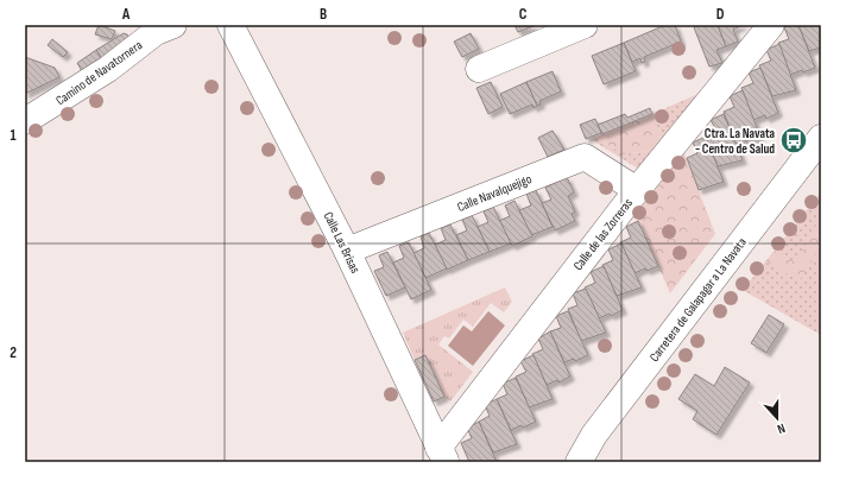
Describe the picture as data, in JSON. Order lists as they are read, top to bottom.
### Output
{
  "streets": {
    "street": [
      "Camino de Navatornera",
      "Calle Navalquejigo",
      "Calle de las Zorreras",
      "Calle Las Brisas",
      "Carretera de Galapagar a La Navata"
    ]
  },
  "crossings": [
    ["Calle Navalquejigo", "Calle de las Zorreras"],
    ["Calle Navalquejigo", "Calle Las Brisas"],
    ["Calle de las Zorreras", "Calle Las Brisas"]
  ],
  "places": {
    "bus stop": ["Ctra. La Navata - Centro de Salud"]
  },
  "north": "bottom",
  "grid": {
    "columns": [
      "A",
      "B",
      "C",
      "D"
    ],
    "rows": ["1", "2"]
  }
}
